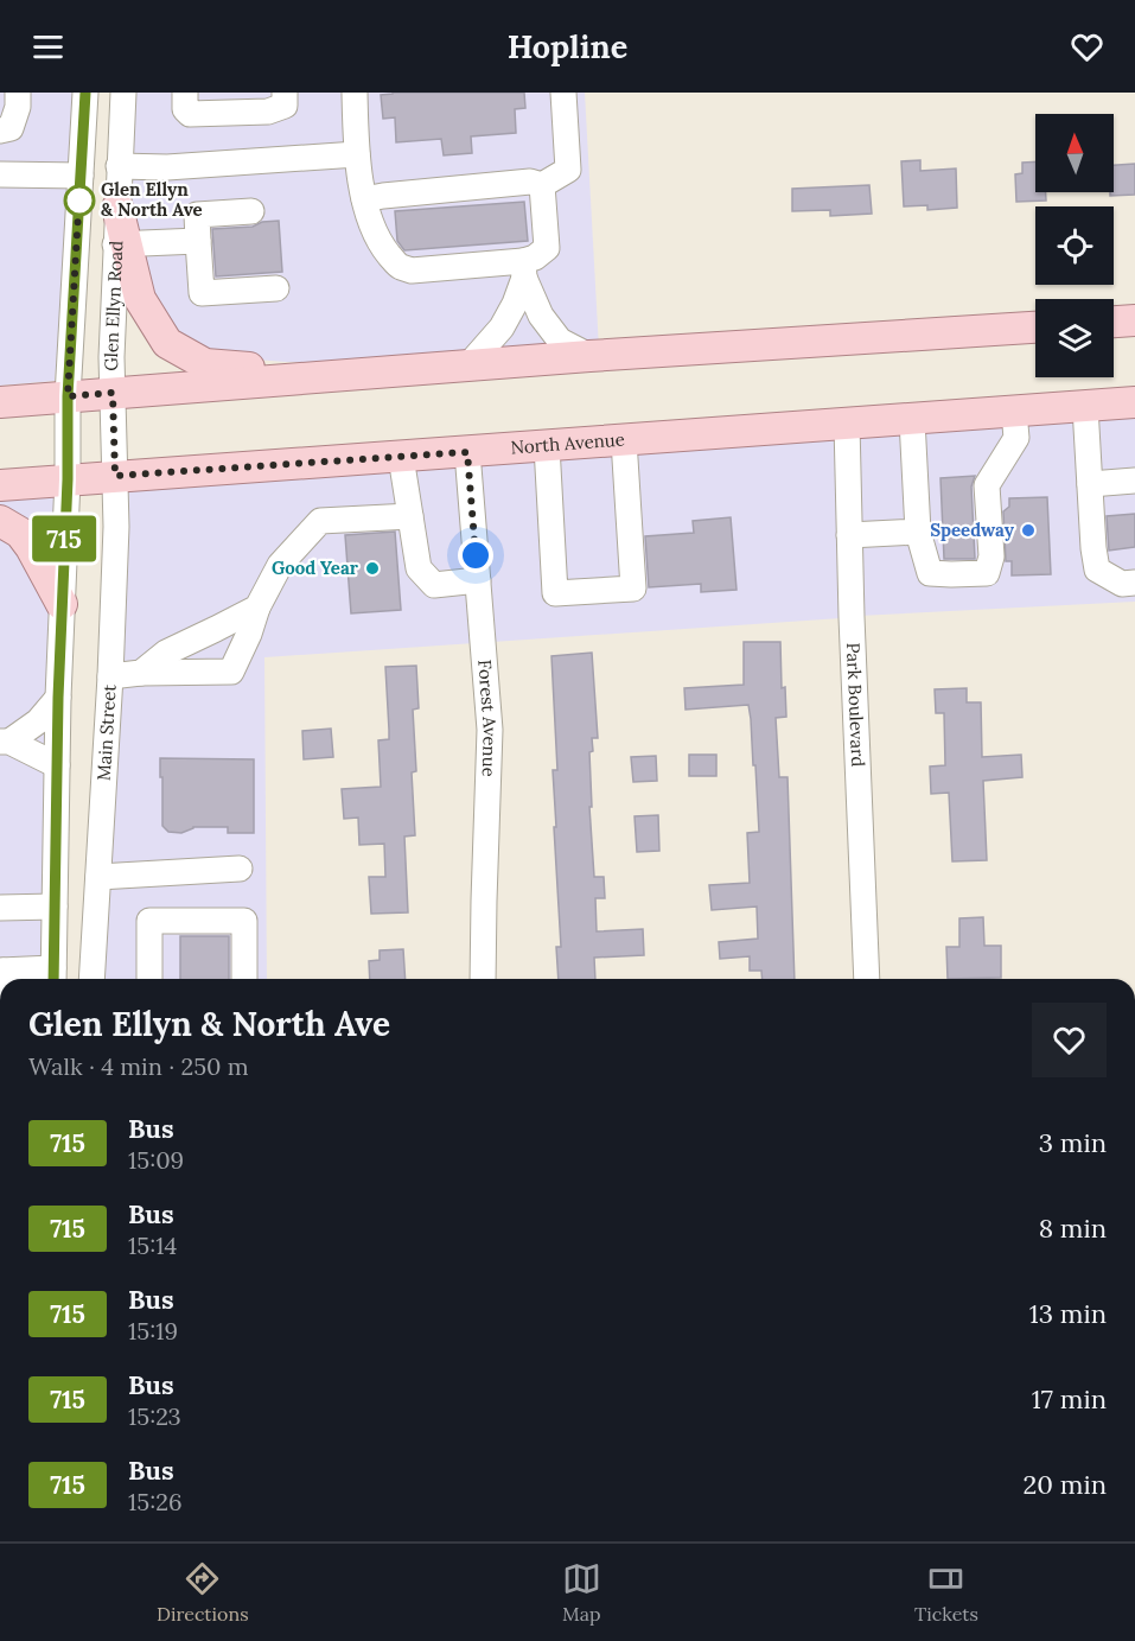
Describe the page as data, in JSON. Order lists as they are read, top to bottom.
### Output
{
  "streets": {
    "main road": ["North Avenue"],
    "street": [
      "Glen Ellyn Road",
      "Park Boulevard",
      "Forest Avenue",
      "Main Street"
    ]
  },
  "crossings": [
    ["Glen Ellyn Road", "North Avenue"],
    ["Glen Ellyn Road", "Main Street"],
    ["North Avenue", "Park Boulevard"],
    ["North Avenue", "Forest Avenue"],
    ["North Avenue", "Main Street"]
  ],
  "places": ["Glen Ellyn & North Ave", "Speedway", "Good Year"],
  "lines": ["bus line 715"],
  "north": "top",
  "page": {
    "header": "Hopline",
    "on_map": "715",
    "heading": ["Glen Ellyn & North Ave", "Walk · 4 min · 250 m"],
    "list": [
      {
        "mark": "715",
        "name": "Bus",
        "note": "15:09",
        "value": "3 min"
      },
      {
        "mark": "715",
        "name": "Bus",
        "note": "15:14",
        "value": "8 min"
      },
      {
        "mark": "715",
        "name": "Bus",
        "note": "15:19",
        "value": "13 min"
      },
      {
        "mark": "715",
        "name": "Bus",
        "note": "15:23",
        "value": "17 min"
      },
      {
        "mark": "715",
        "name": "Bus",
        "note": "15:26",
        "value": "20 min"
      }
    ],
    "tabs": ["Directions", "Map", "Tickets"]
  }
}
